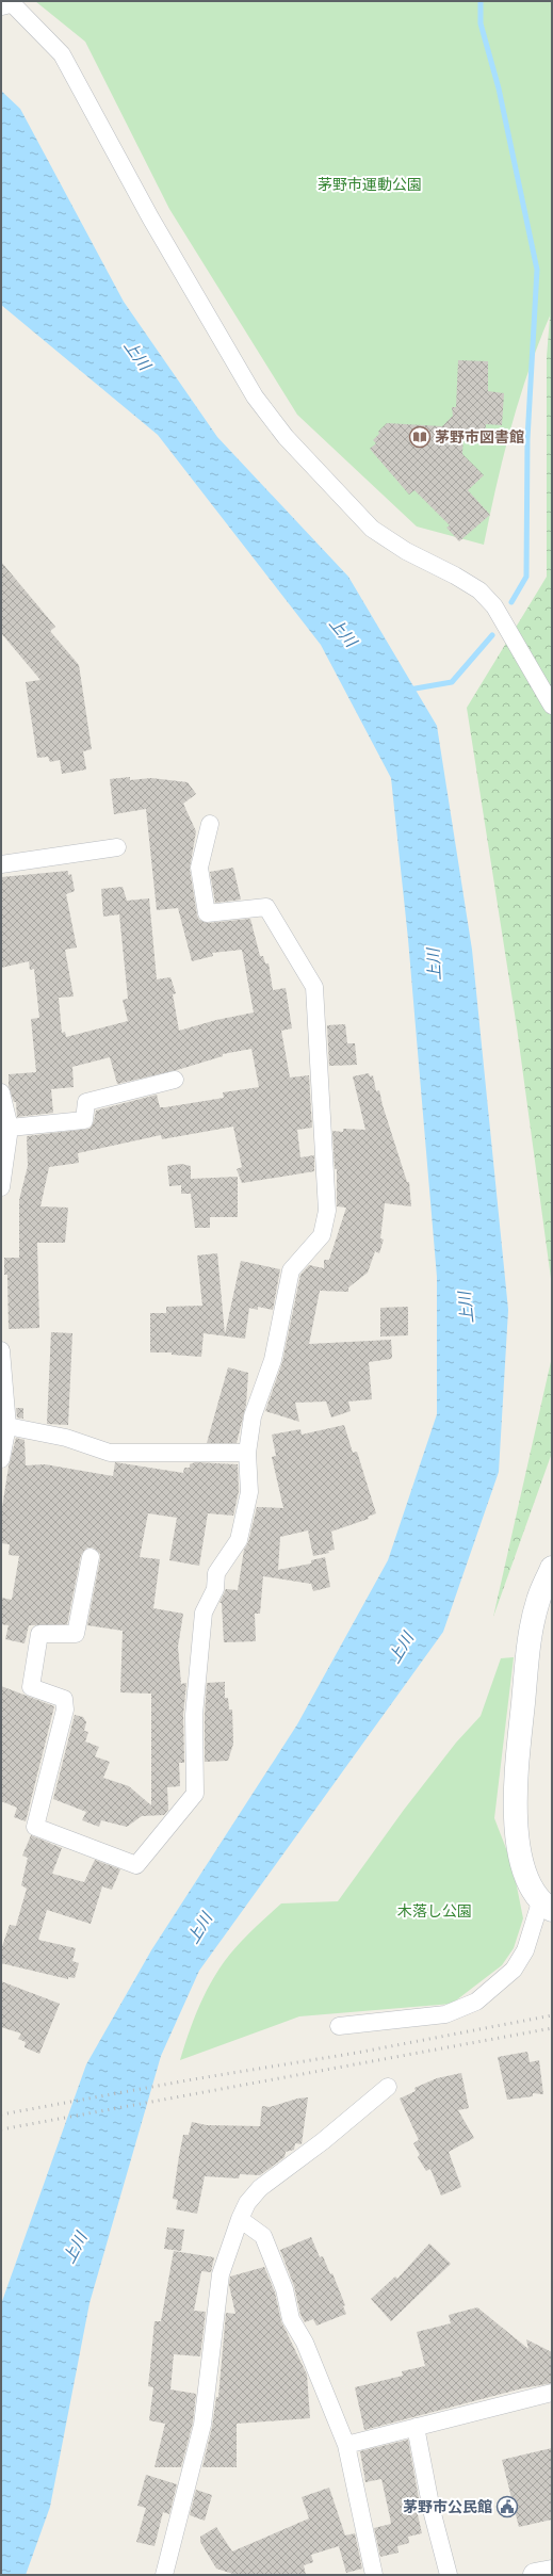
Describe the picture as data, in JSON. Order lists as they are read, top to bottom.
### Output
{
  "water": ["上川"],
  "parks": ["茅野市運動公園", "木落し公園"],
  "places": {
    "library": ["茅野市図書館"],
    "public building": ["茅野市公民館"]
  }
}
